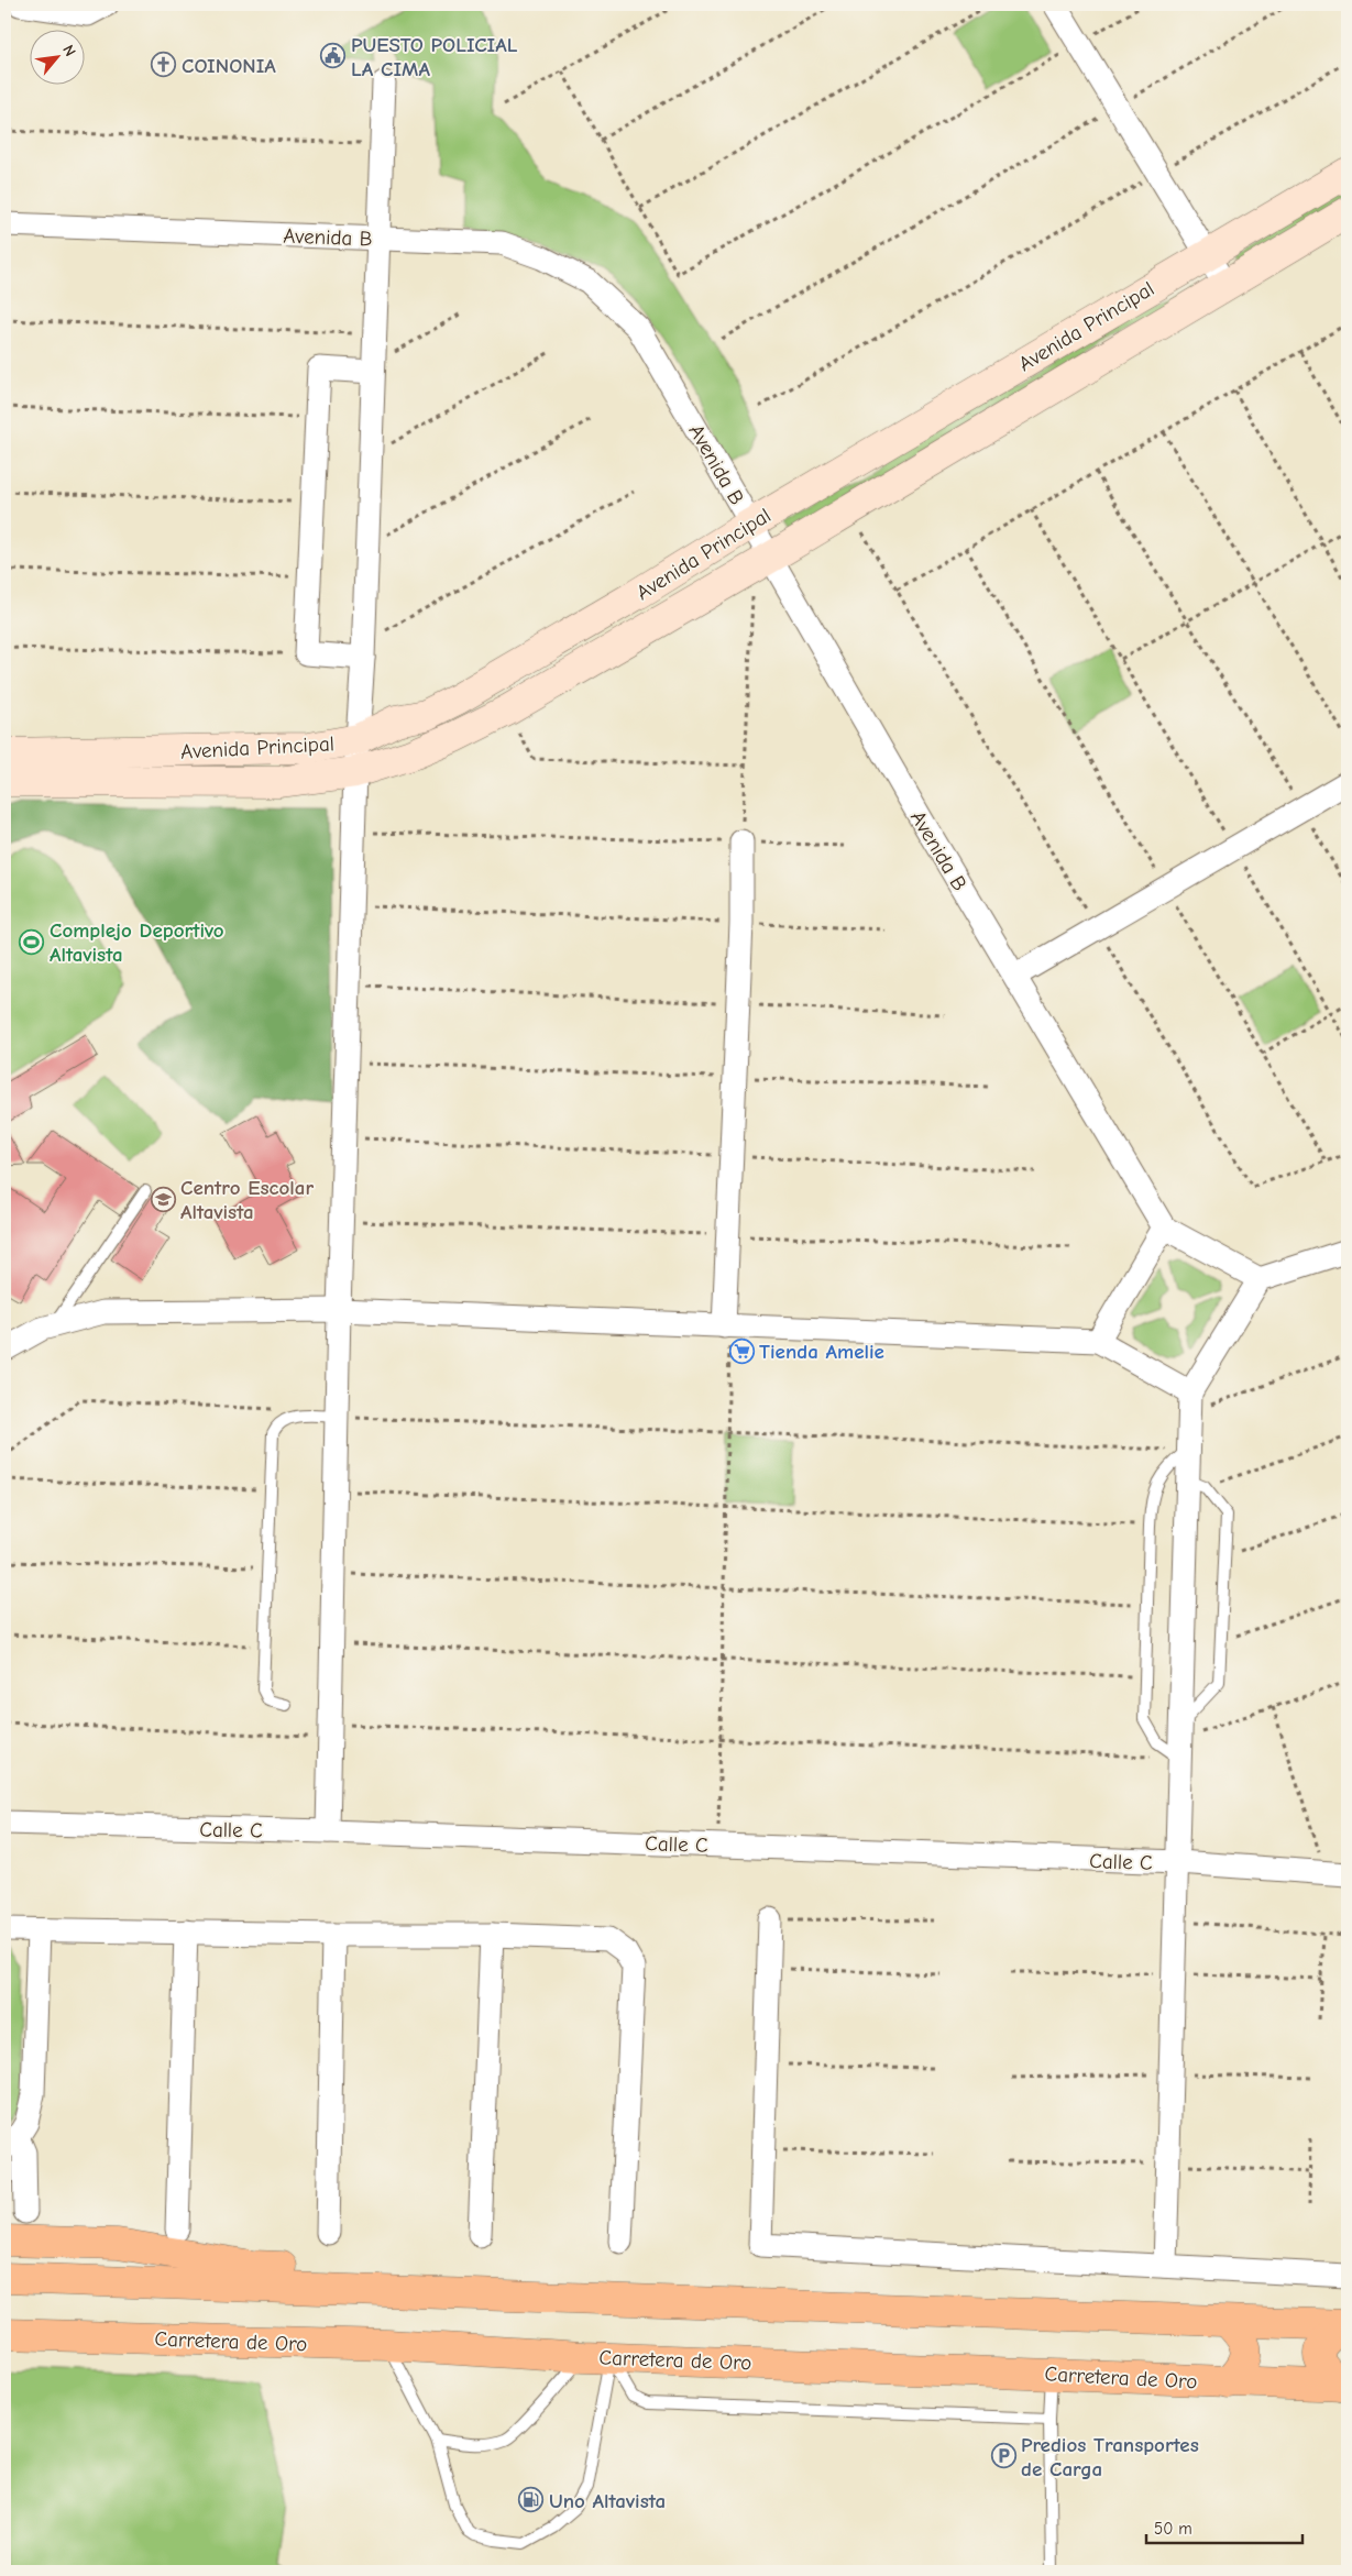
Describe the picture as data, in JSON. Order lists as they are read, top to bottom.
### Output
{
  "streets": {
    "highway": ["Carretera de Oro"],
    "street": ["Avenida B", "Avenida Principal", "Calle C"]
  },
  "crossings": [
    ["Avenida B", "Avenida Principal"]
  ],
  "places": {
    "public building": ["PUESTO POLICIAL LA CIMA"],
    "church": ["COINONIA"],
    "sports": ["Complejo Deportivo Altavista"],
    "school or university": ["Centro Escolar Altavista"],
    "supermarket": ["Tienda Amelie"],
    "parking": ["Predios Transportes de Carga"],
    "fuel station": ["Uno Altavista"]
  },
  "scale_bar": "50 m",
  "north": "top right"
}
